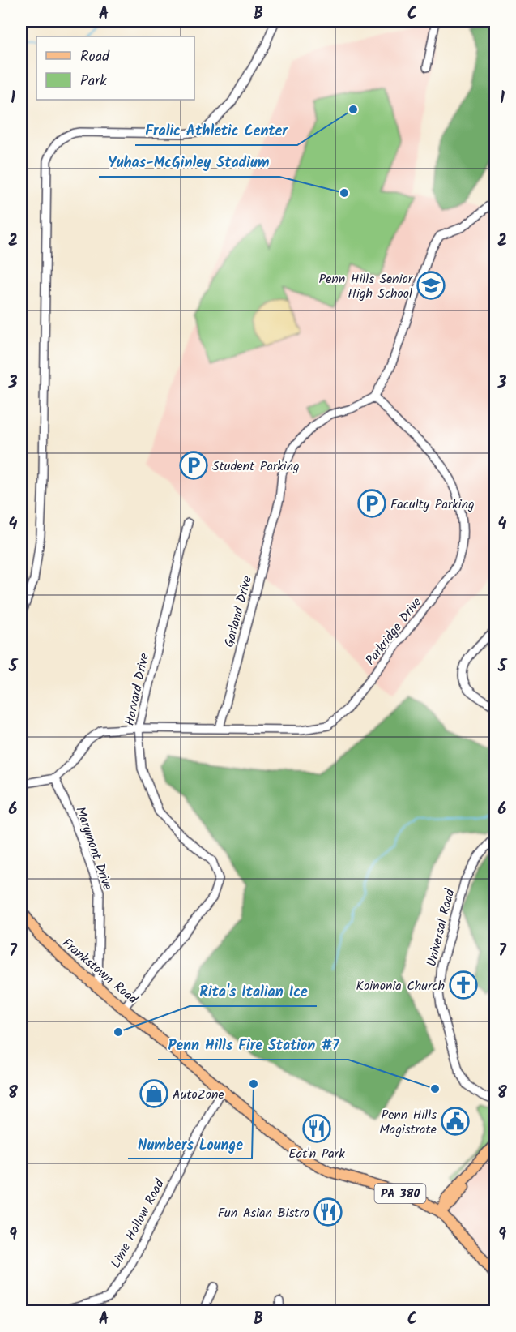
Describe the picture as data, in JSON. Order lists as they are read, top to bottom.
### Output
{
  "streets": {
    "main road": ["Frankstown Road", "PA 380"],
    "street": [
      "Garland Drive",
      "Parkridge Drive",
      "Harvard Drive",
      "Marymont Drive",
      "Universal Road",
      "Lime Hollow Road"
    ]
  },
  "crossings": [
    ["Garland Drive", "Parkridge Drive"],
    ["Parkridge Drive", "Harvard Drive"],
    ["Parkridge Drive", "Marymont Drive"],
    ["Harvard Drive", "Frankstown Road"],
    ["Marymont Drive", "Frankstown Road"],
    ["Frankstown Road", "Lime Hollow Road"]
  ],
  "places": {
    "other": [
      "Fralic Athletic Center",
      "Yuhas-McGinley Stadium",
      "Rita's Italian Ice",
      "Numbers Lounge",
      "Penn Hills Fire Station #7"
    ],
    "school or university": ["Penn Hills Senior High School"],
    "parking": ["Student Parking", "Faculty Parking"],
    "church": ["Koinonia Church"],
    "shop": ["AutoZone"],
    "public building": ["Penn Hills Magistrate"],
    "restaurant": ["Eat'n Park", "Fun Asian Bistro"]
  },
  "legend": ["Road", "Park"],
  "grid": {
    "columns": ["A", "B", "C"],
    "rows": [
      "1",
      "2",
      "3",
      "4",
      "5",
      "6",
      "7",
      "8",
      "9"
    ]
  }
}
